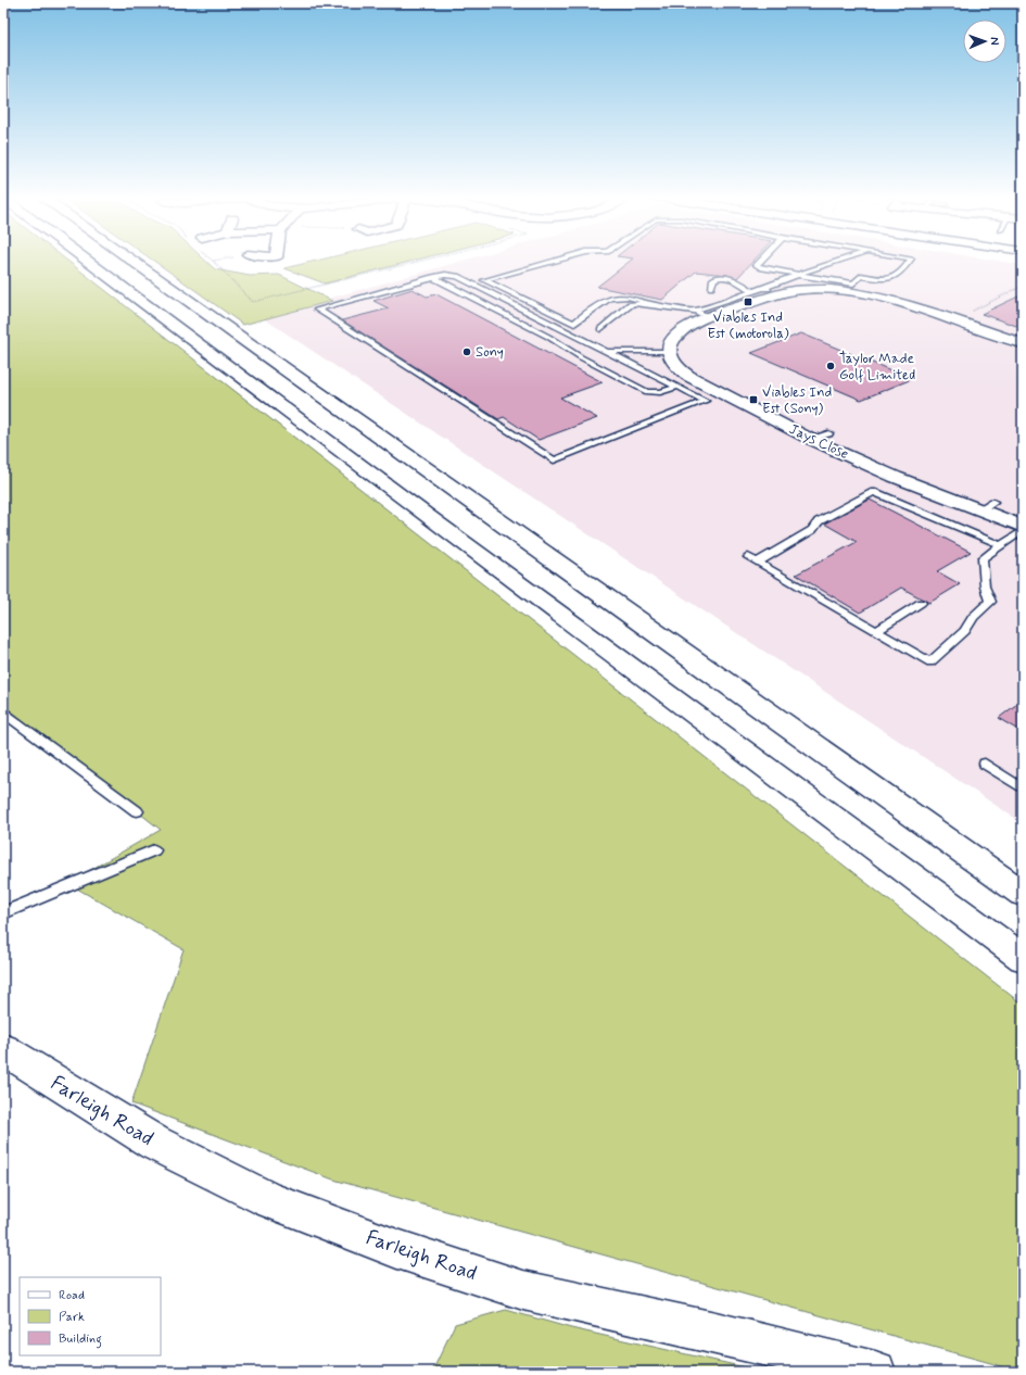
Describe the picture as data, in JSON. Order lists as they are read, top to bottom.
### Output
{
  "streets": {
    "main road": ["Farleigh Road"],
    "street": ["Jays Close"]
  },
  "places": {
    "transit": ["Viables Ind Est (motorola)", "Viables Ind Est (Sony)"],
    "other": ["Sony", "Taylor Made Golf Limited"]
  },
  "legend": ["Road", "Park", "Building"],
  "north": "right"
}
